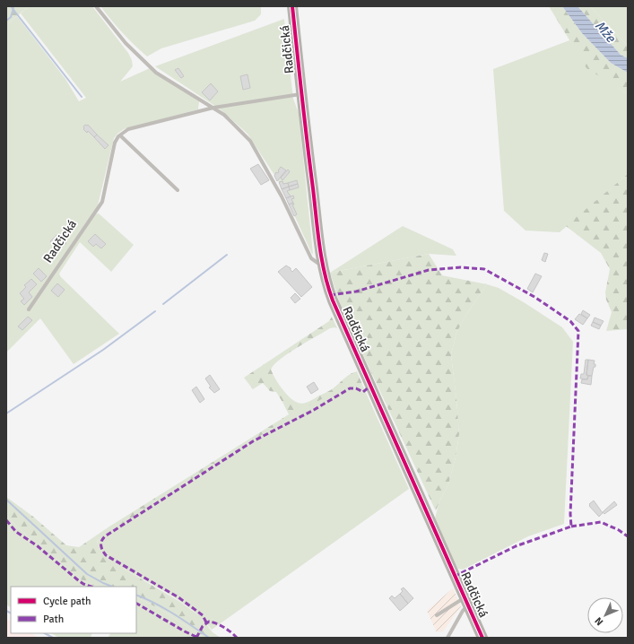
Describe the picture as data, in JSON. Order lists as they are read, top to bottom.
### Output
{
  "streets": {
    "street": ["Radčická"]
  },
  "water": ["Mže"],
  "legend": ["Cycle path", "Path"],
  "north": "bottom left"
}
